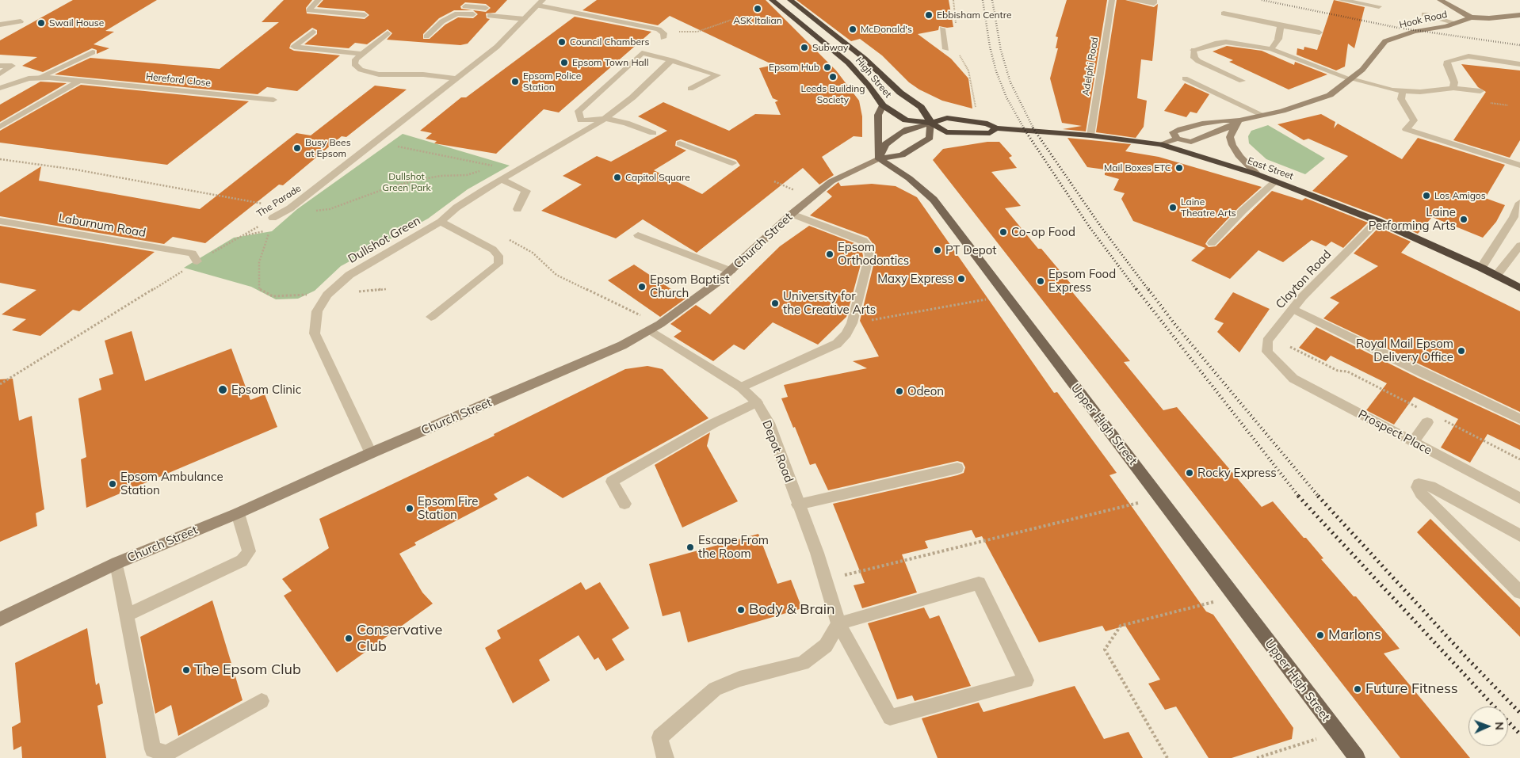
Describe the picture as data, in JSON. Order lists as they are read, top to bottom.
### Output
{
  "streets": {
    "highway": ["High Street", "East Street"],
    "main road": ["Hook Road", "Church Street", "Upper High Street"],
    "street": [
      "Adelphi Road",
      "Hereford Close",
      "The Parade",
      "Laburnum Road",
      "Dullshot Green",
      "Clayton Road",
      "Prospect Place",
      "Depot Road"
    ]
  },
  "crossings": [
    ["Adelphi Road", "East Street"],
    ["High Street", "East Street"],
    ["East Street", "Clayton Road"],
    ["The Parade", "Laburnum Road"],
    ["Dullshot Green", "Church Street"],
    ["Church Street", "Upper High Street"],
    ["Church Street", "Depot Road"],
    ["Clayton Road", "Prospect Place"]
  ],
  "parks": ["Dullshot Green Park"],
  "places": [
    "ASK Italian",
    "Ebbisham Centre",
    "Swail House",
    "McDonald's",
    "Council Chambers",
    "Subway",
    "Epsom Town Hall",
    "Epsom Hub",
    "Leeds Building Society",
    "Epsom Police Station",
    "Busy Bees at Epsom",
    "Mail Boxes ETC",
    "Capitol Square",
    "Los Amigos",
    "Laine Theatre Arts",
    "Laine Performing Arts",
    "Co-op Food",
    "PT Depot",
    "Epsom Orthodontics",
    "Maxy Express",
    "Epsom Food Express",
    "Epsom Baptist Church",
    "University for the Creative Arts",
    "Royal Mail Epsom Delivery Office",
    "Epsom Clinic",
    "Odeon",
    "Rocky Express",
    "Epsom Ambulance Station",
    "Epsom Fire Station",
    "Escape From the Room",
    "Body & Brain",
    "Marlons",
    "Conservative Club",
    "The Epsom Club",
    "Future Fitness"
  ],
  "north": "right"
}
